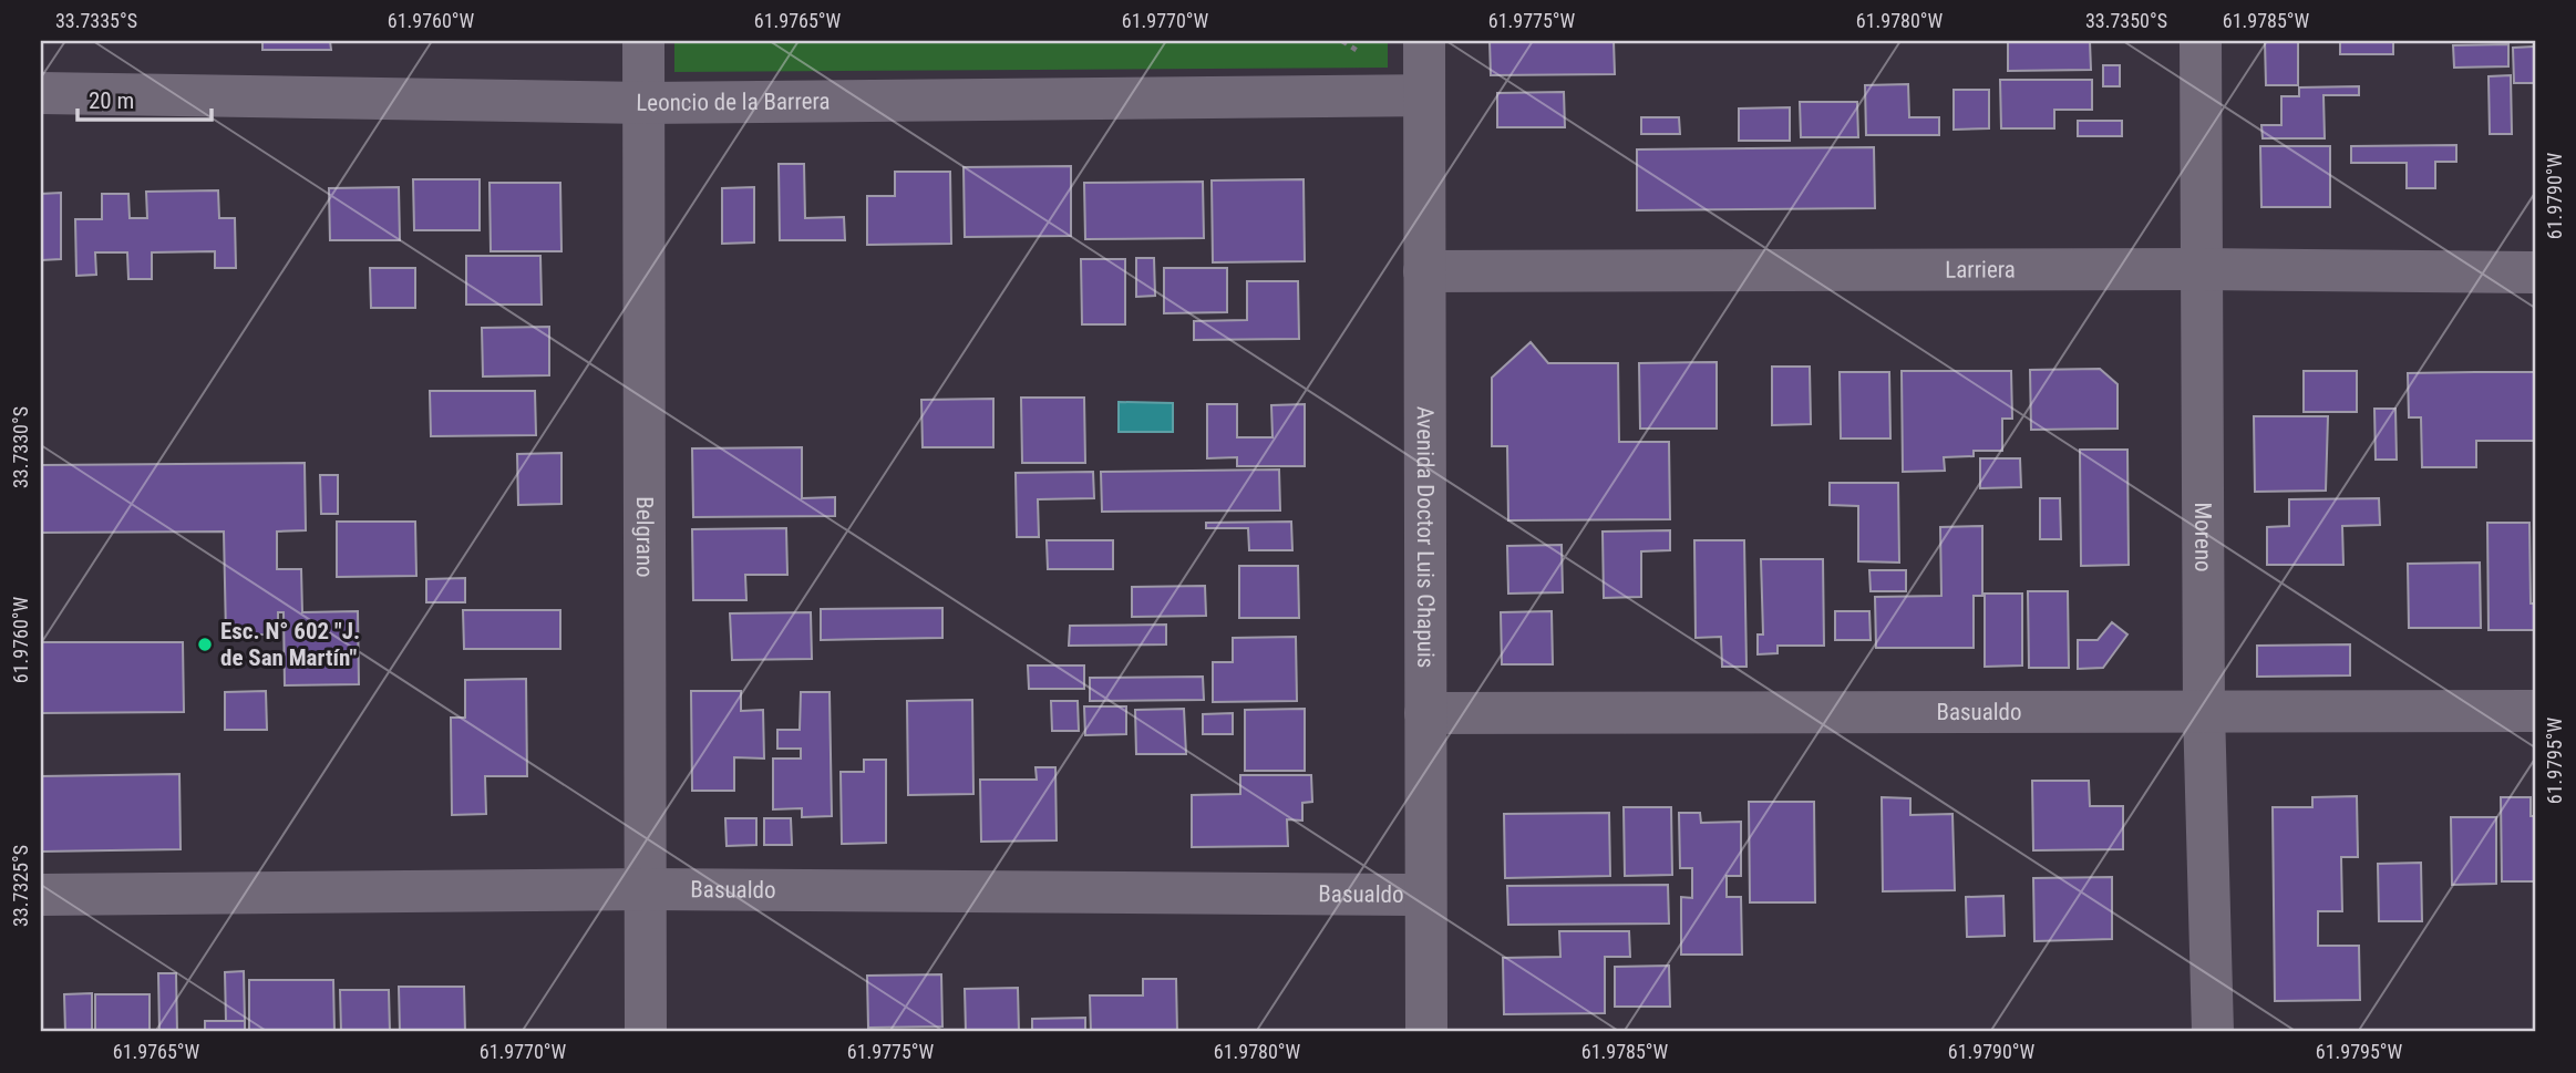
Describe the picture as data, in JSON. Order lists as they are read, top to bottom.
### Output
{
  "streets": {
    "street": [
      "Leoncio de la Barrera",
      "Larriera",
      "Belgrano",
      "Avenida Doctor Luis Chapuis",
      "Moreno",
      "Basualdo"
    ]
  },
  "crossings": [
    ["Leoncio de la Barrera", "Belgrano"],
    ["Leoncio de la Barrera", "Avenida Doctor Luis Chapuis"],
    ["Larriera", "Avenida Doctor Luis Chapuis"],
    ["Larriera", "Moreno"],
    ["Belgrano", "Basualdo"],
    ["Avenida Doctor Luis Chapuis", "Basualdo"],
    ["Moreno", "Basualdo"]
  ],
  "places": ["Esc. N° 602 \"J. de San Martín\""],
  "scale_bar": "20 m",
  "coordinates": [
    "33.7335°S",
    "61.9760°W",
    "61.9765°W",
    "61.9770°W",
    "61.9775°W",
    "61.9780°W",
    "33.7350°S",
    "61.9785°W",
    "61.9790°W",
    "33.7330°S",
    "61.9795°W",
    "33.7325°S"
  ]
}
